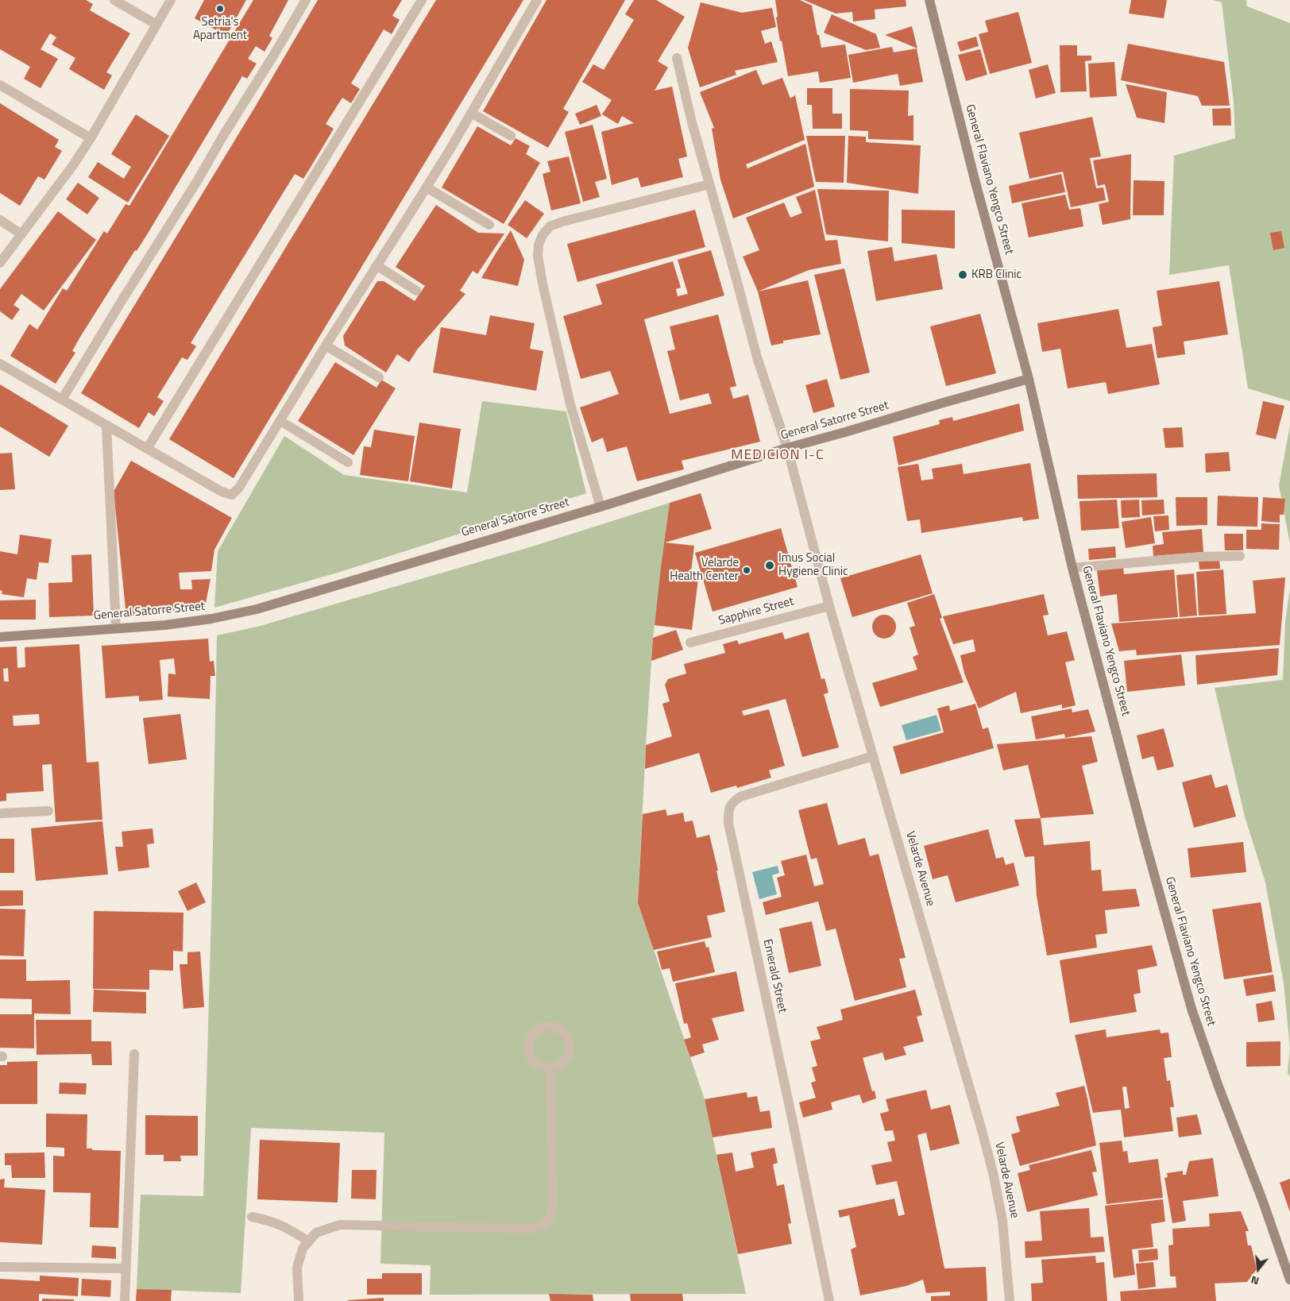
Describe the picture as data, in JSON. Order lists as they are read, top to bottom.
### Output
{
  "streets": {
    "main road": ["General Flaviano Yengco Street", "General Satorre Street"],
    "street": ["Sapphire Street", "Velarde Avenue", "Emerald Street"]
  },
  "crossings": [
    ["General Flaviano Yengco Street", "General Satorre Street"],
    ["General Satorre Street", "Velarde Avenue"],
    ["Sapphire Street", "Velarde Avenue"],
    ["Velarde Avenue", "Emerald Street"]
  ],
  "districts": ["MEDICION I-C"],
  "places": [
    "Setria's Apartment",
    "KRB Clinic",
    "Imus Social Hygiene Clinic",
    "Velarde Health Center"
  ],
  "north": "bottom"
}
